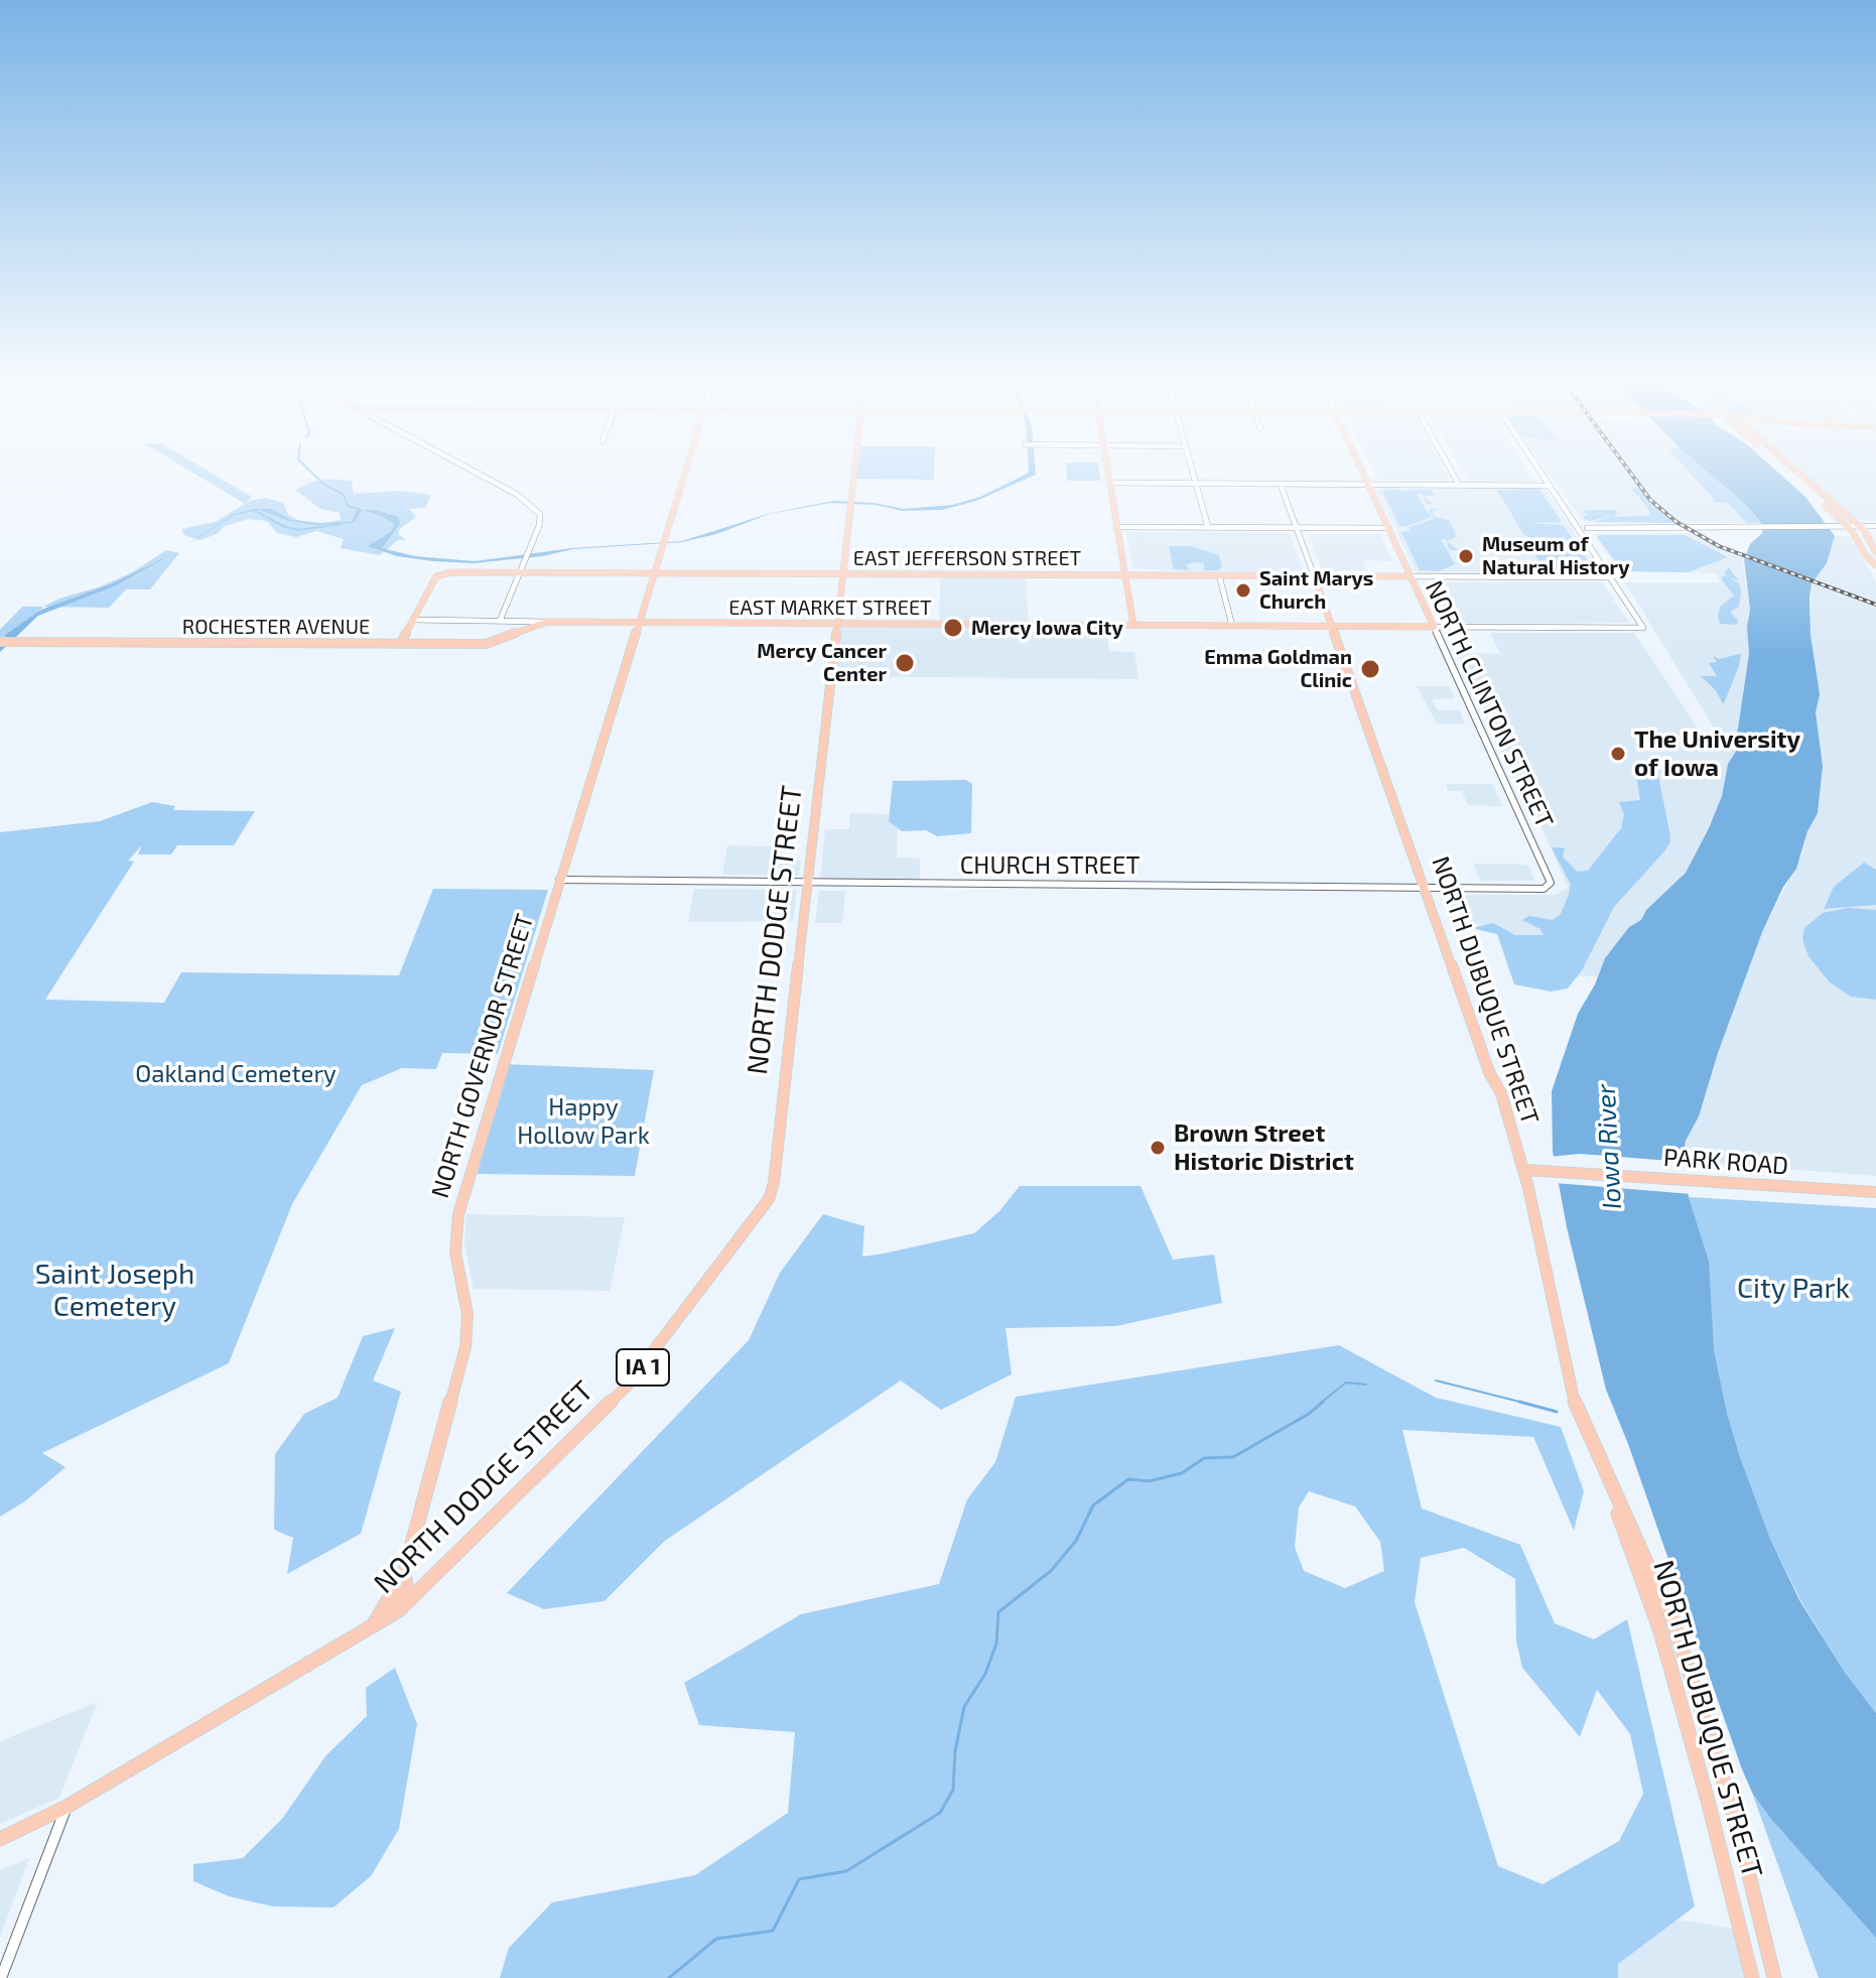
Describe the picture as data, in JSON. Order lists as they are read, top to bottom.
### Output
{
  "streets": {
    "main road": [
      "EAST JEFFERSON STREET",
      "EAST MARKET STREET",
      "ROCHESTER AVENUE",
      "NORTH CLINTON STREET",
      "NORTH DODGE STREET",
      "NORTH DUBUQUE STREET",
      "NORTH GOVERNOR STREET",
      "PARK ROAD",
      "IA 1"
    ],
    "street": ["CHURCH STREET"]
  },
  "crossings": [
    ["EAST JEFFERSON STREET", "EAST MARKET STREET"],
    ["EAST JEFFERSON STREET", "NORTH CLINTON STREET"],
    ["EAST JEFFERSON STREET", "NORTH DODGE STREET"],
    ["EAST JEFFERSON STREET", "NORTH DUBUQUE STREET"],
    ["EAST JEFFERSON STREET", "NORTH GOVERNOR STREET"],
    ["EAST MARKET STREET", "ROCHESTER AVENUE"],
    ["EAST MARKET STREET", "NORTH CLINTON STREET"],
    ["EAST MARKET STREET", "NORTH DODGE STREET"],
    ["EAST MARKET STREET", "NORTH DUBUQUE STREET"],
    ["EAST MARKET STREET", "NORTH GOVERNOR STREET"],
    ["NORTH CLINTON STREET", "CHURCH STREET"],
    ["CHURCH STREET", "NORTH DODGE STREET"],
    ["CHURCH STREET", "NORTH DUBUQUE STREET"],
    ["CHURCH STREET", "NORTH GOVERNOR STREET"],
    ["NORTH DODGE STREET", "NORTH GOVERNOR STREET"],
    ["NORTH DUBUQUE STREET", "PARK ROAD"]
  ],
  "water": ["Iowa River"],
  "parks": [
    "Oakland Cemetery",
    "Happy Hollow Park",
    "Saint Joseph Cemetery",
    "City Park"
  ],
  "places": [
    "Museum of Natural History",
    "Saint Marys Church",
    "Mercy Iowa City",
    "Mercy Cancer Center",
    "Emma Goldman Clinic",
    "The University of Iowa",
    "Brown Street Historic District"
  ]
}
